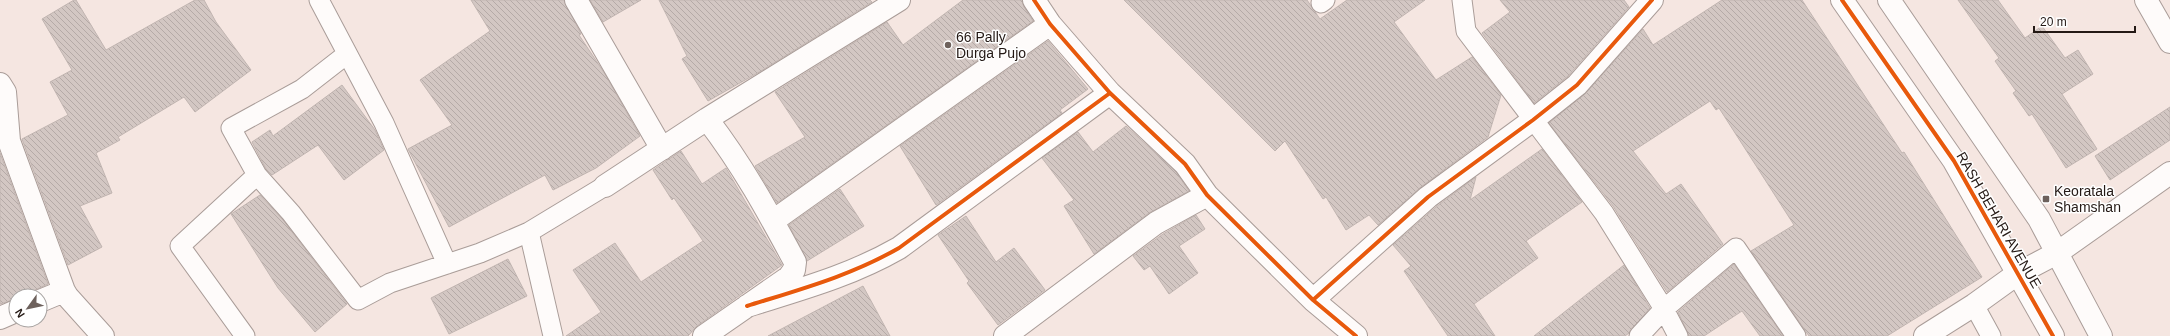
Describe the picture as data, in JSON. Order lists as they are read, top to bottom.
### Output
{
  "streets": {
    "street": ["RASH BEHARI AVENUE"]
  },
  "places": {
    "other": ["66 Pally Durga Pujo"],
    "transit": ["Keoratala Shamshan"]
  },
  "scale_bar": "20 m",
  "north": "bottom left"
}
